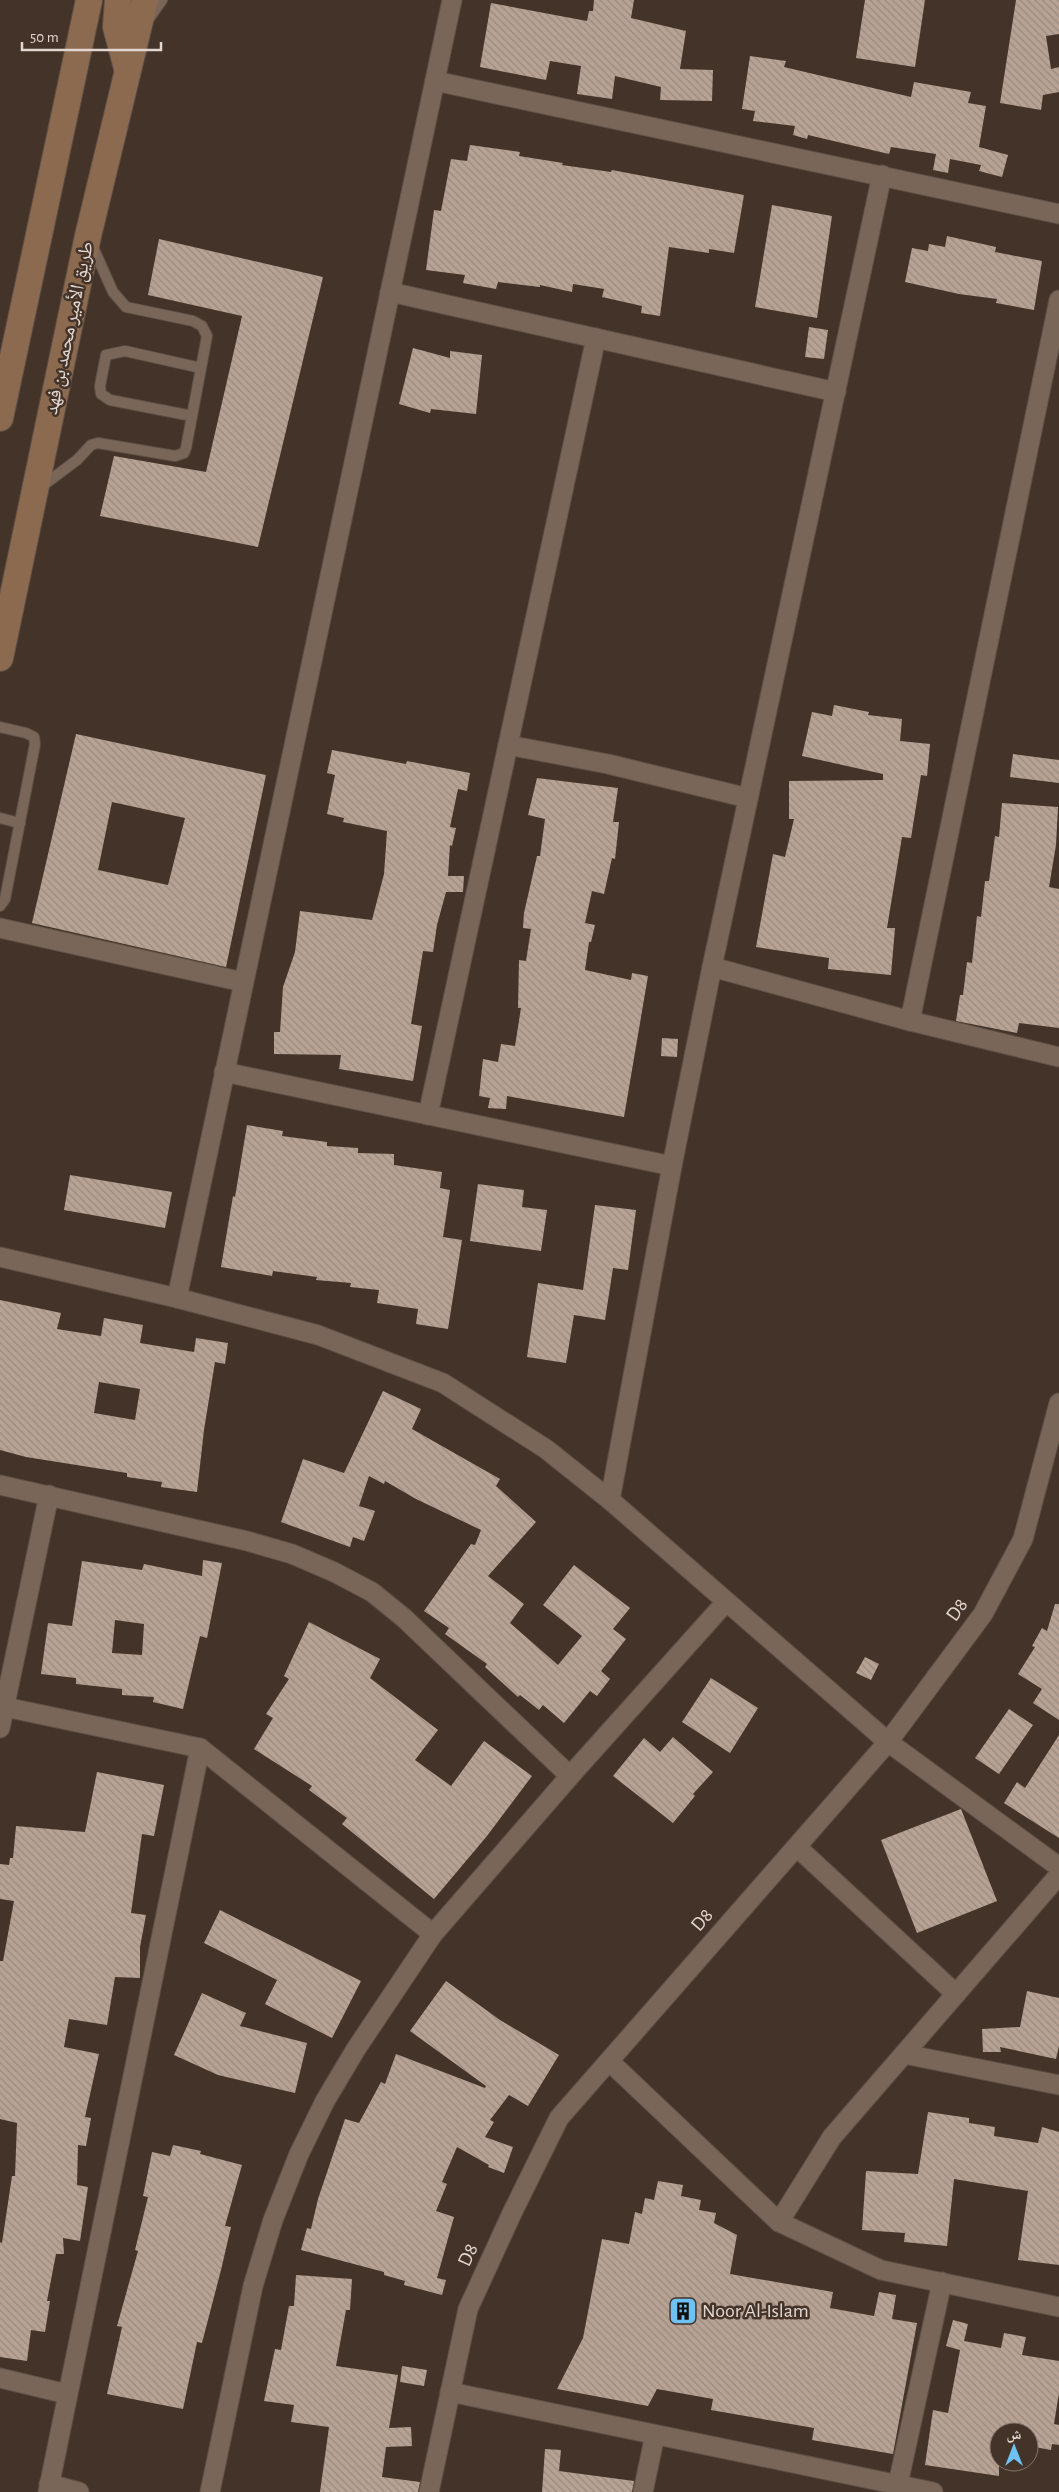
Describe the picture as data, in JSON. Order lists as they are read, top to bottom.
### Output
{
  "streets": {
    "street": ["طريق الأمير محمد بن فهد", "D8"]
  },
  "places": {
    "building": ["Noor Al-Islam"]
  },
  "scale_bar": "50 m",
  "north": "top"
}
